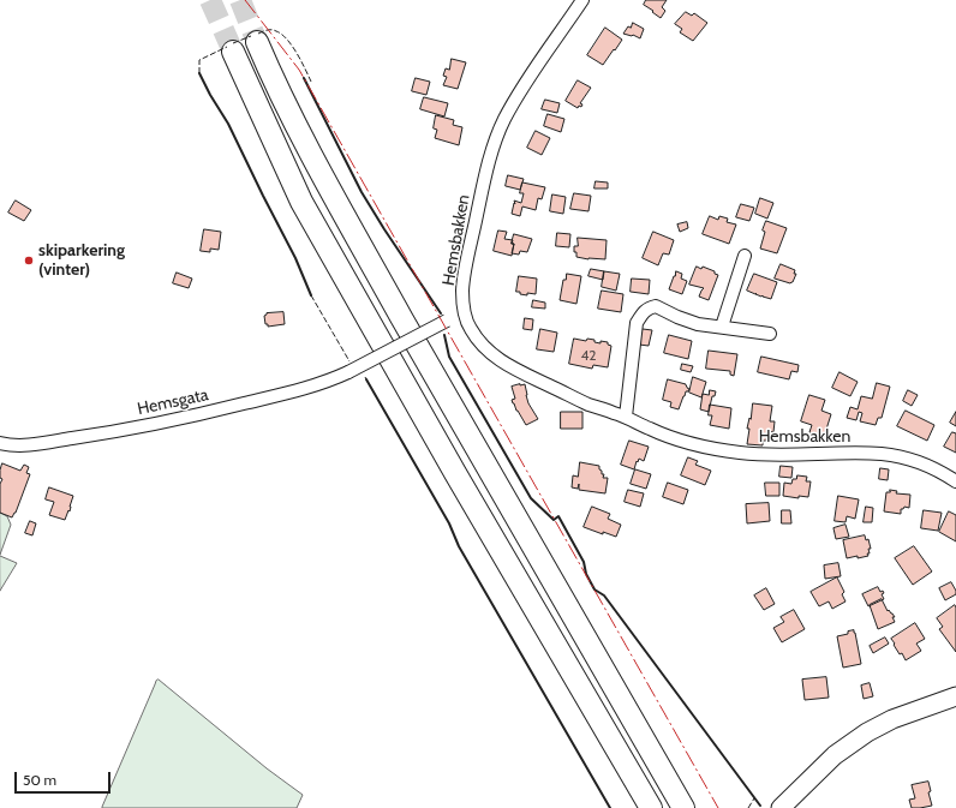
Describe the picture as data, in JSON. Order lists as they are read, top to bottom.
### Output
{
  "streets": {
    "street": ["Hemsbakken", "Hemsgata"]
  },
  "crossings": [
    ["Hemsbakken", "Hemsgata"]
  ],
  "places": ["skiparkering (vinter)"],
  "house_numbers": ["42"],
  "scale_bar": "50 m"
}
